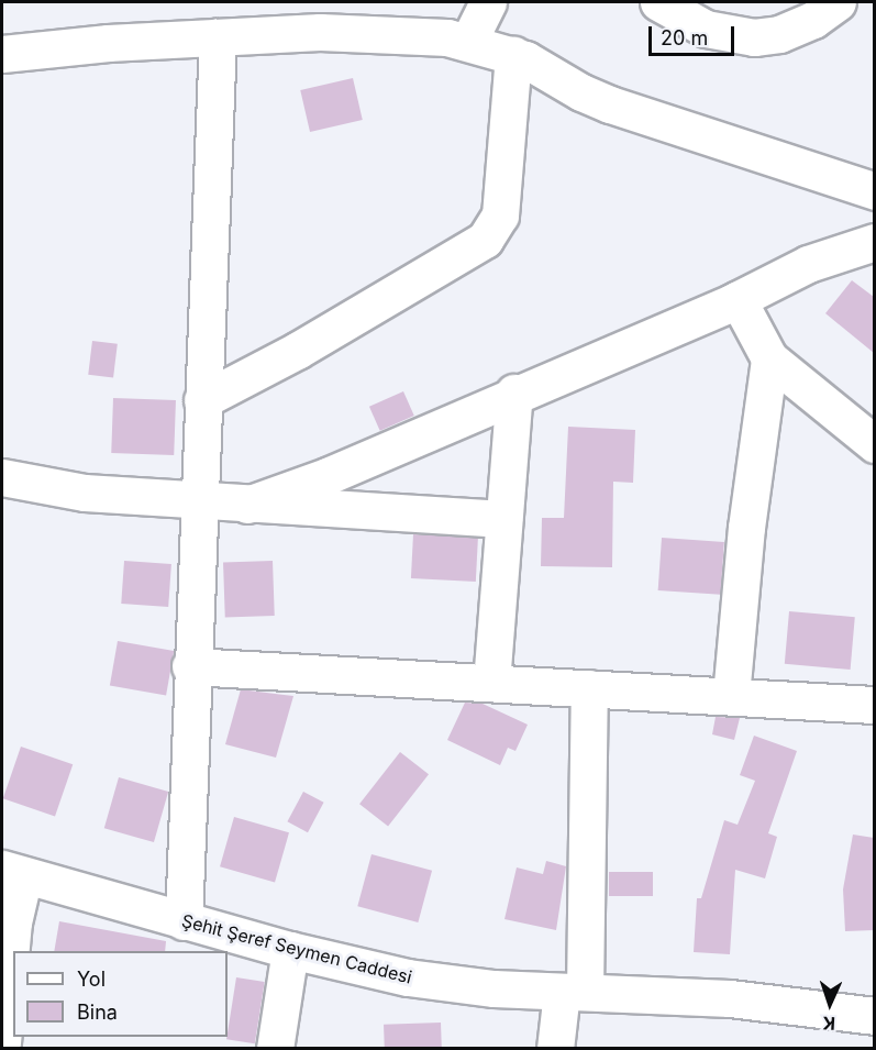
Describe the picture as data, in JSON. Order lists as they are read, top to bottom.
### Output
{
  "streets": {
    "street": ["Şehit Şeref Seymen Caddesi"]
  },
  "legend": ["Yol", "Bina"],
  "scale_bar": "20 m",
  "north": "bottom"
}
